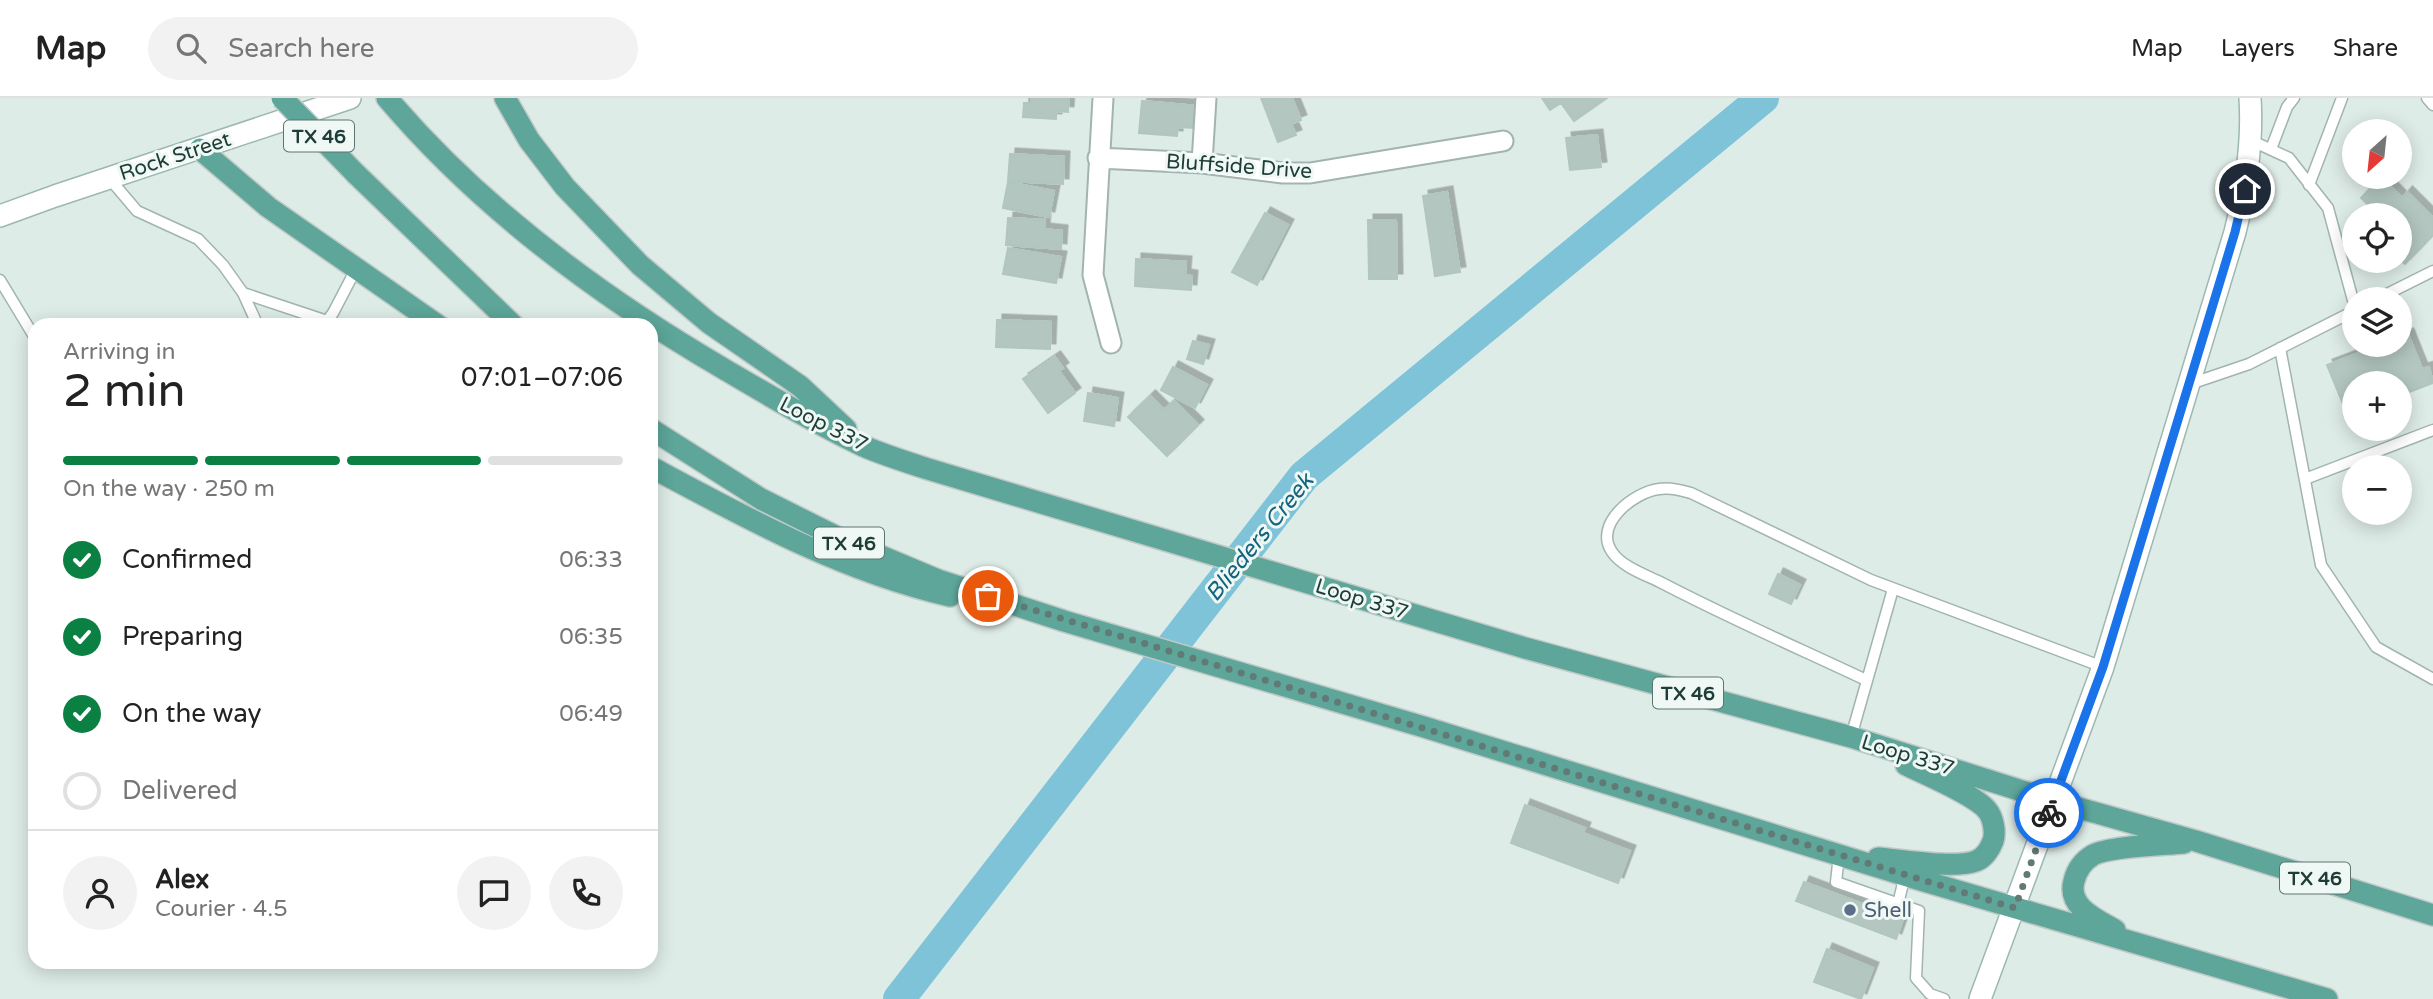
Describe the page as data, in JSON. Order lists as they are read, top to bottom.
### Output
{
  "streets": {
    "main road": ["TX 46", "Loop 337"],
    "street": ["Rock Street", "Bluffside Drive"]
  },
  "water": ["Blieders Creek"],
  "places": ["Shell"],
  "north": "bottom left",
  "page": {
    "header": "Map",
    "search": "Search here",
    "nav": ["Map", "Layers", "Share"],
    "map_buttons": ["+", "−"],
    "heading": ["2 min", "Arriving in", "07:01–07:06"],
    "panel": ["Alex", "Courier · 4.5"],
    "bar": "On the way · 250 m",
    "list": [
      ["Confirmed", "06:33"],
      ["Preparing", "06:35"],
      ["On the way", "06:49"],
      "Delivered"
    ]
  }
}
